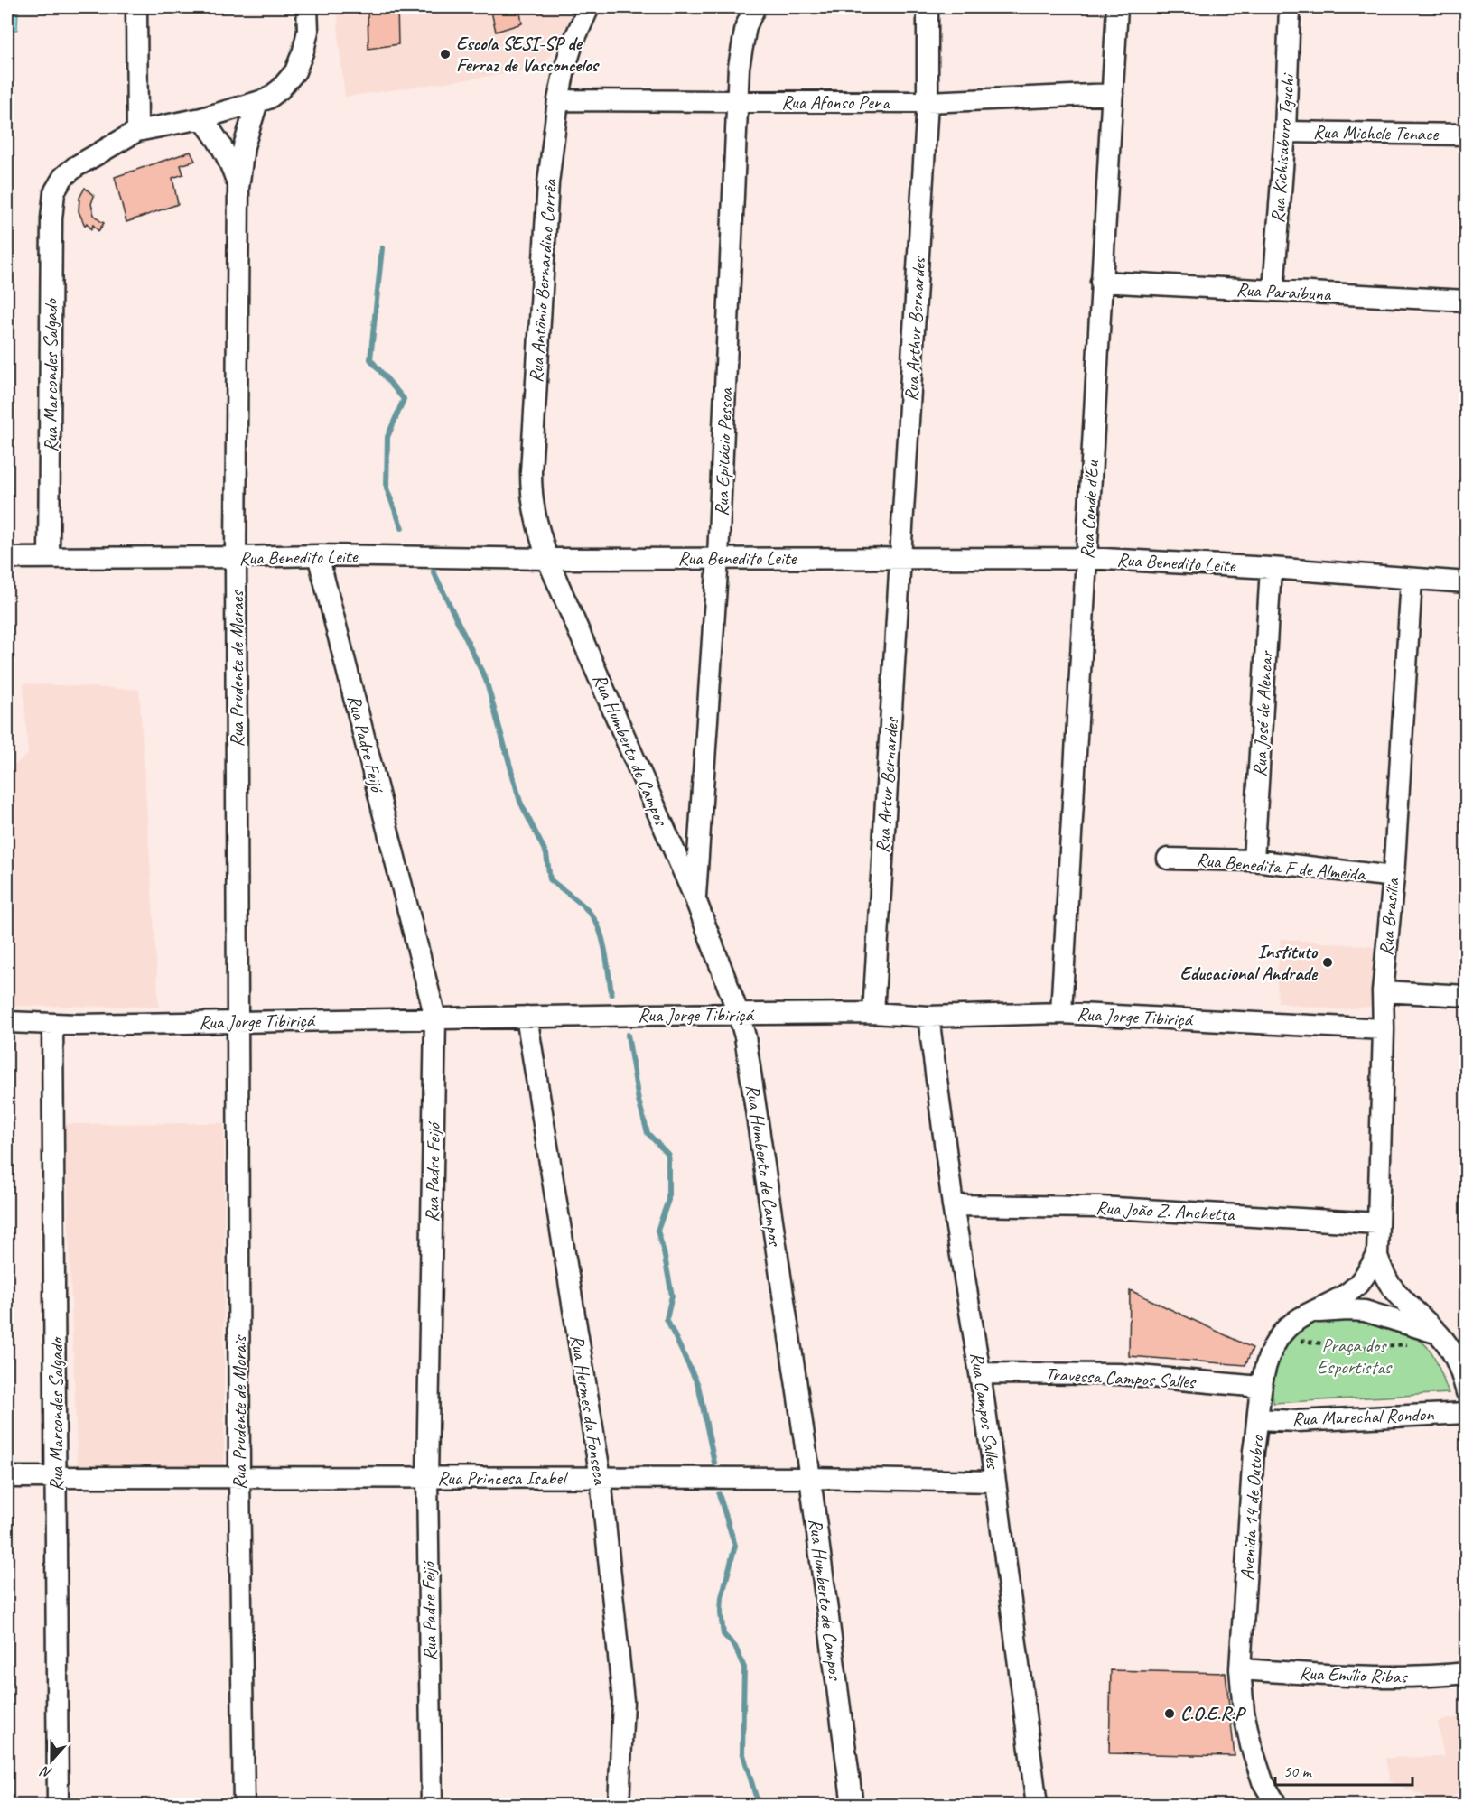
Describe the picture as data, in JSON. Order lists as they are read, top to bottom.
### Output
{
  "streets": {
    "street": [
      "Rua Afonso Pena",
      "Rua Michele Tenace",
      "Rua Kichisaburo Iguchi",
      "Rua Antônio Bernardino Corrêa",
      "Rua Paraíbuna",
      "Rua Arthur Bernardes",
      "Rua Marcondes Salgado",
      "Rua Epitácio Pessoa",
      "Rua Conde d'Eu",
      "Rua Benedito Leite",
      "Rua Prudente de Moraes",
      "Rua José de Alencar",
      "Rua Padre Feijó",
      "Rua Humberto de Campos",
      "Rua Artur Bernardes",
      "Rua Benedita F de Almeida",
      "Rua Brasília",
      "Rua Jorge Tibiriçá",
      "Rua João Z. Anchetta",
      "Travessa Campos Salles",
      "Rua Hermes da Fonseca",
      "Rua Campos Salles",
      "Rua Prudente de Morais",
      "Rua Marechal Rondon",
      "Rua Princesa Isabel",
      "Avenida 14 de Outubro",
      "Rua Emílio Ribas"
    ]
  },
  "crossings": [
    ["Rua Afonso Pena", "Rua Antônio Bernardino Corrêa"],
    ["Rua Afonso Pena", "Rua Arthur Bernardes"],
    ["Rua Afonso Pena", "Rua Epitácio Pessoa"],
    ["Rua Afonso Pena", "Rua Conde d'Eu"],
    ["Rua Michele Tenace", "Rua Kichisaburo Iguchi"],
    ["Rua Kichisaburo Iguchi", "Rua Paraíbuna"],
    ["Rua Antônio Bernardino Corrêa", "Rua Benedito Leite"],
    ["Rua Antônio Bernardino Corrêa", "Rua Humberto de Campos"],
    ["Rua Paraíbuna", "Rua Conde d'Eu"],
    ["Rua Arthur Bernardes", "Rua Benedito Leite"],
    ["Rua Arthur Bernardes", "Rua Artur Bernardes"],
    ["Rua Marcondes Salgado", "Rua Benedito Leite"],
    ["Rua Marcondes Salgado", "Rua Jorge Tibiriçá"],
    ["Rua Marcondes Salgado", "Rua Princesa Isabel"],
    ["Rua Epitácio Pessoa", "Rua Benedito Leite"],
    ["Rua Epitácio Pessoa", "Rua Humberto de Campos"],
    ["Rua Conde d'Eu", "Rua Benedito Leite"],
    ["Rua Conde d'Eu", "Rua Jorge Tibiriçá"],
    ["Rua Benedito Leite", "Rua Prudente de Moraes"],
    ["Rua Benedito Leite", "Rua José de Alencar"],
    ["Rua Benedito Leite", "Rua Padre Feijó"],
    ["Rua Benedito Leite", "Rua Humberto de Campos"],
    ["Rua Benedito Leite", "Rua Artur Bernardes"],
    ["Rua Benedito Leite", "Rua Brasília"],
    ["Rua Prudente de Moraes", "Rua Jorge Tibiriçá"],
    ["Rua Prudente de Moraes", "Rua Prudente de Morais"],
    ["Rua José de Alencar", "Rua Benedita F de Almeida"],
    ["Rua Padre Feijó", "Rua Jorge Tibiriçá"],
    ["Rua Padre Feijó", "Rua Princesa Isabel"],
    ["Rua Humberto de Campos", "Rua Jorge Tibiriçá"],
    ["Rua Humberto de Campos", "Rua Princesa Isabel"],
    ["Rua Artur Bernardes", "Rua Jorge Tibiriçá"],
    ["Rua Benedita F de Almeida", "Rua Brasília"],
    ["Rua Brasília", "Rua Jorge Tibiriçá"],
    ["Rua Brasília", "Rua João Z. Anchetta"],
    ["Rua Brasília", "Avenida 14 de Outubro"],
    ["Rua Jorge Tibiriçá", "Rua Hermes da Fonseca"],
    ["Rua Jorge Tibiriçá", "Rua Campos Salles"],
    ["Rua Jorge Tibiriçá", "Rua Prudente de Morais"],
    ["Rua João Z. Anchetta", "Rua Campos Salles"],
    ["Travessa Campos Salles", "Rua Campos Salles"],
    ["Travessa Campos Salles", "Avenida 14 de Outubro"],
    ["Rua Hermes da Fonseca", "Rua Princesa Isabel"],
    ["Rua Campos Salles", "Rua Princesa Isabel"],
    ["Rua Prudente de Morais", "Rua Princesa Isabel"],
    ["Rua Marechal Rondon", "Avenida 14 de Outubro"],
    ["Avenida 14 de Outubro", "Rua Emílio Ribas"]
  ],
  "parks": ["Praça dos Esportistas"],
  "places": ["Escola SESI-SP de Ferraz de Vasconcelos", "Instituto Educacional Andrade", "C.O.E.R.P"],
  "scale_bar": "50 m",
  "north": "bottom"
}
